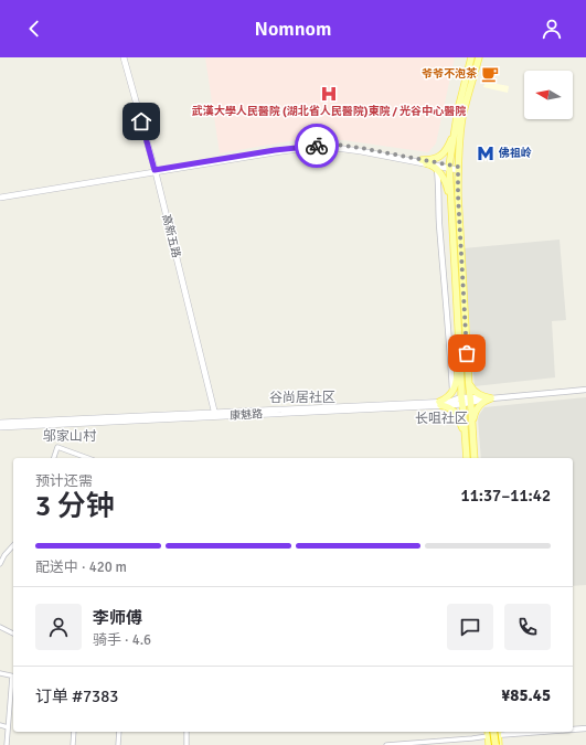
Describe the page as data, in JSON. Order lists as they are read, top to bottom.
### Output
{
  "streets": {
    "main road": ["高新五路", "康魅路"]
  },
  "crossings": [
    ["高新五路", "康魅路"]
  ],
  "districts": ["谷尚居社区", "长咀社区", "邬家山村"],
  "places": {
    "cafe": ["爷爷不泡茶"],
    "hospital": ["武漢大學人民醫院 (湖北省人民醫院)東院 / 光谷中心醫院"],
    "metro station": ["佛祖岭"]
  },
  "north": "left",
  "page": {
    "header": "Nomnom",
    "heading": ["3 分钟", "预计还需", "11:37–11:42"],
    "panel": [
      "李师傅",
      "骑手 · 4.6",
      "订单 #7383",
      "¥85.45"
    ],
    "bar": "配送中 · 420 m"
  }
}
